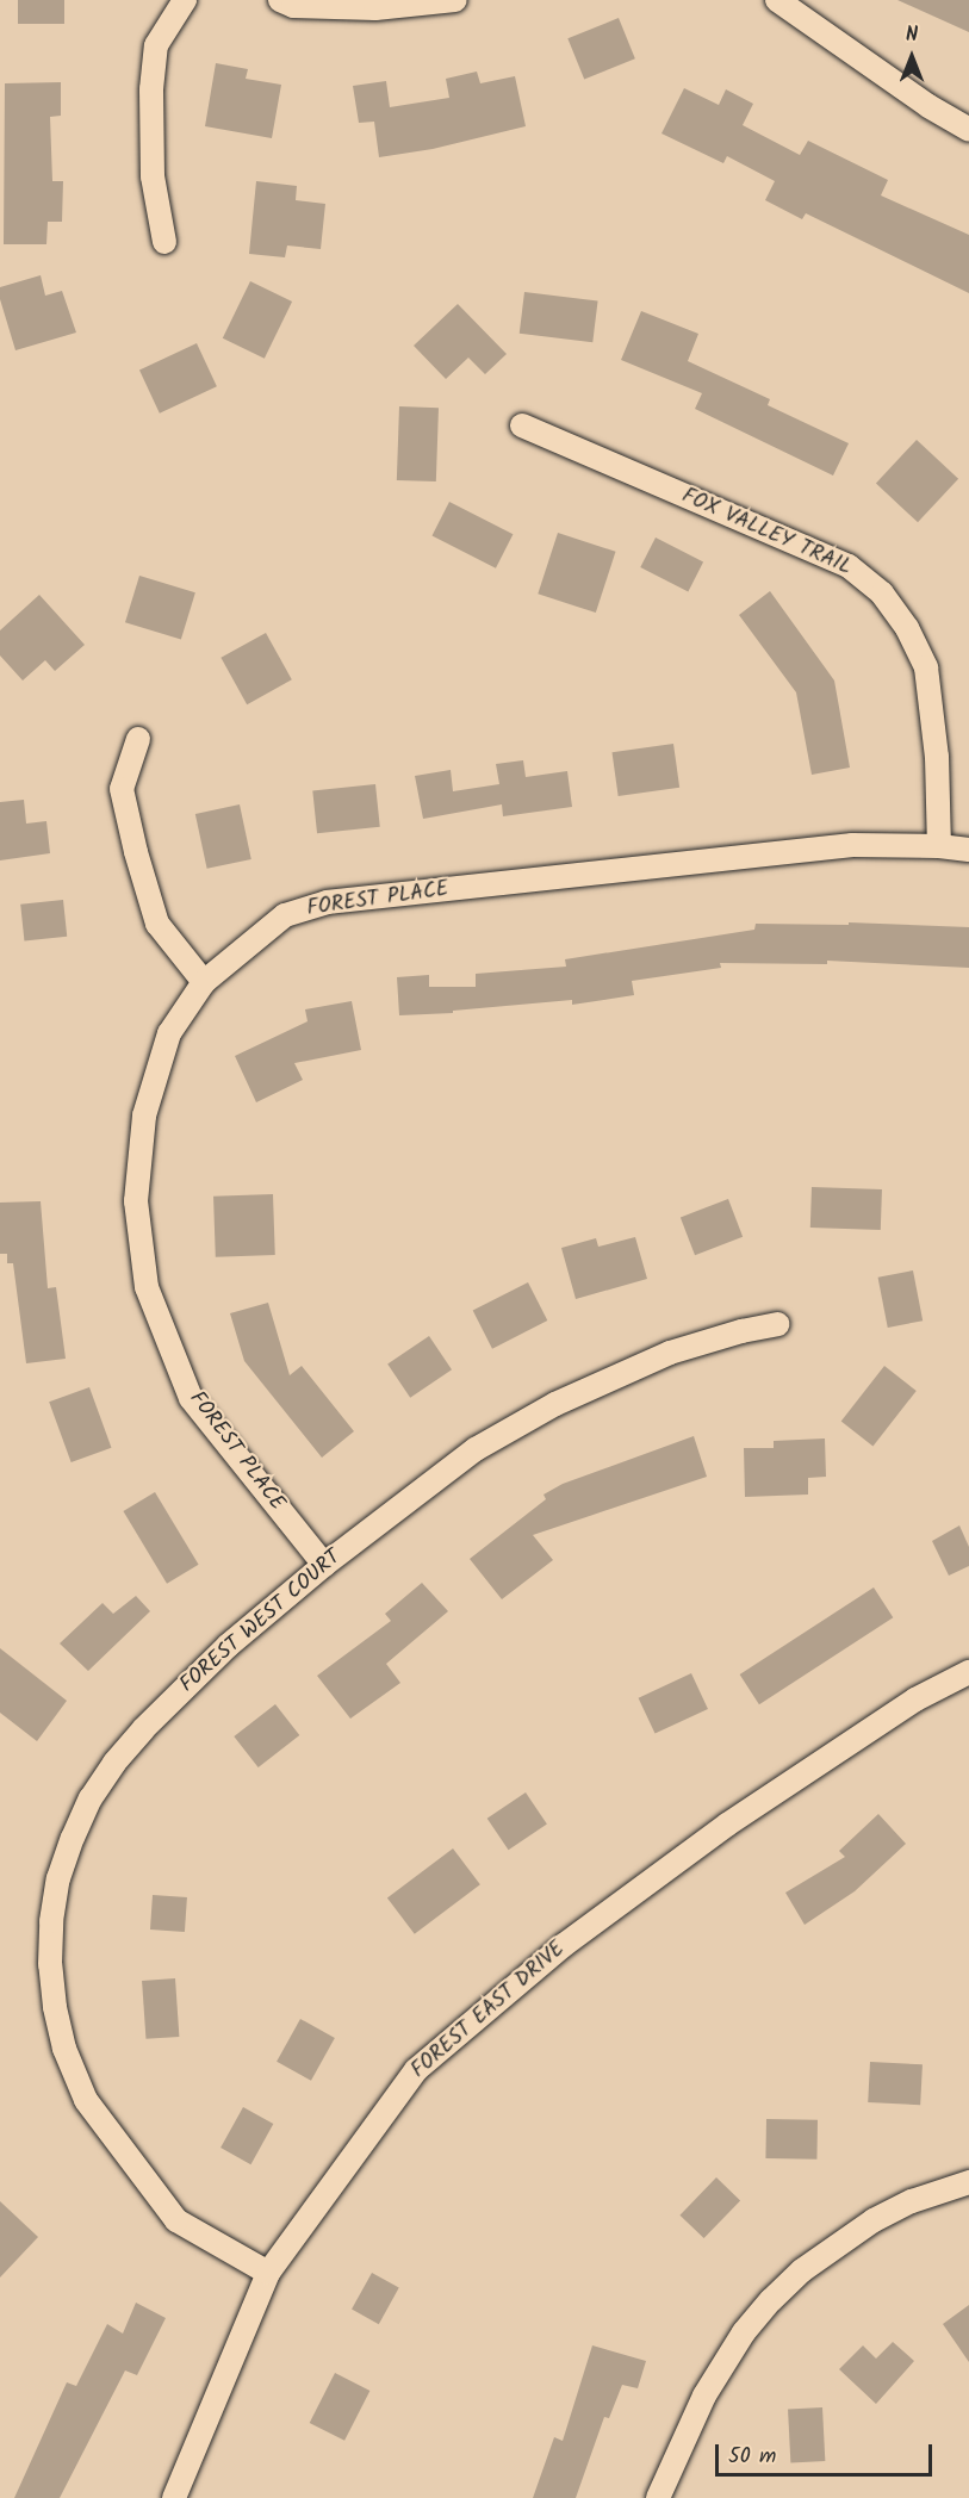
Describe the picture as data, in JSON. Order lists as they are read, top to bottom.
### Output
{
  "streets": {
    "street": [
      "FOX VALLEY TRAIL",
      "FOREST PLACE",
      "FOREST WEST COURT",
      "FOREST EAST DRIVE"
    ]
  },
  "crossings": [
    ["FOX VALLEY TRAIL", "FOREST PLACE"],
    ["FOREST PLACE", "FOREST WEST COURT"],
    ["FOREST WEST COURT", "FOREST EAST DRIVE"]
  ],
  "scale_bar": "50 m",
  "north": "top"
}
